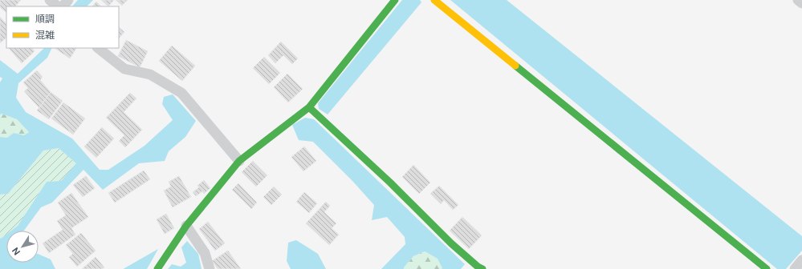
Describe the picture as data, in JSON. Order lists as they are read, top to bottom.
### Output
{
  "legend": ["順調", "混雑"],
  "north": "bottom left"
}
